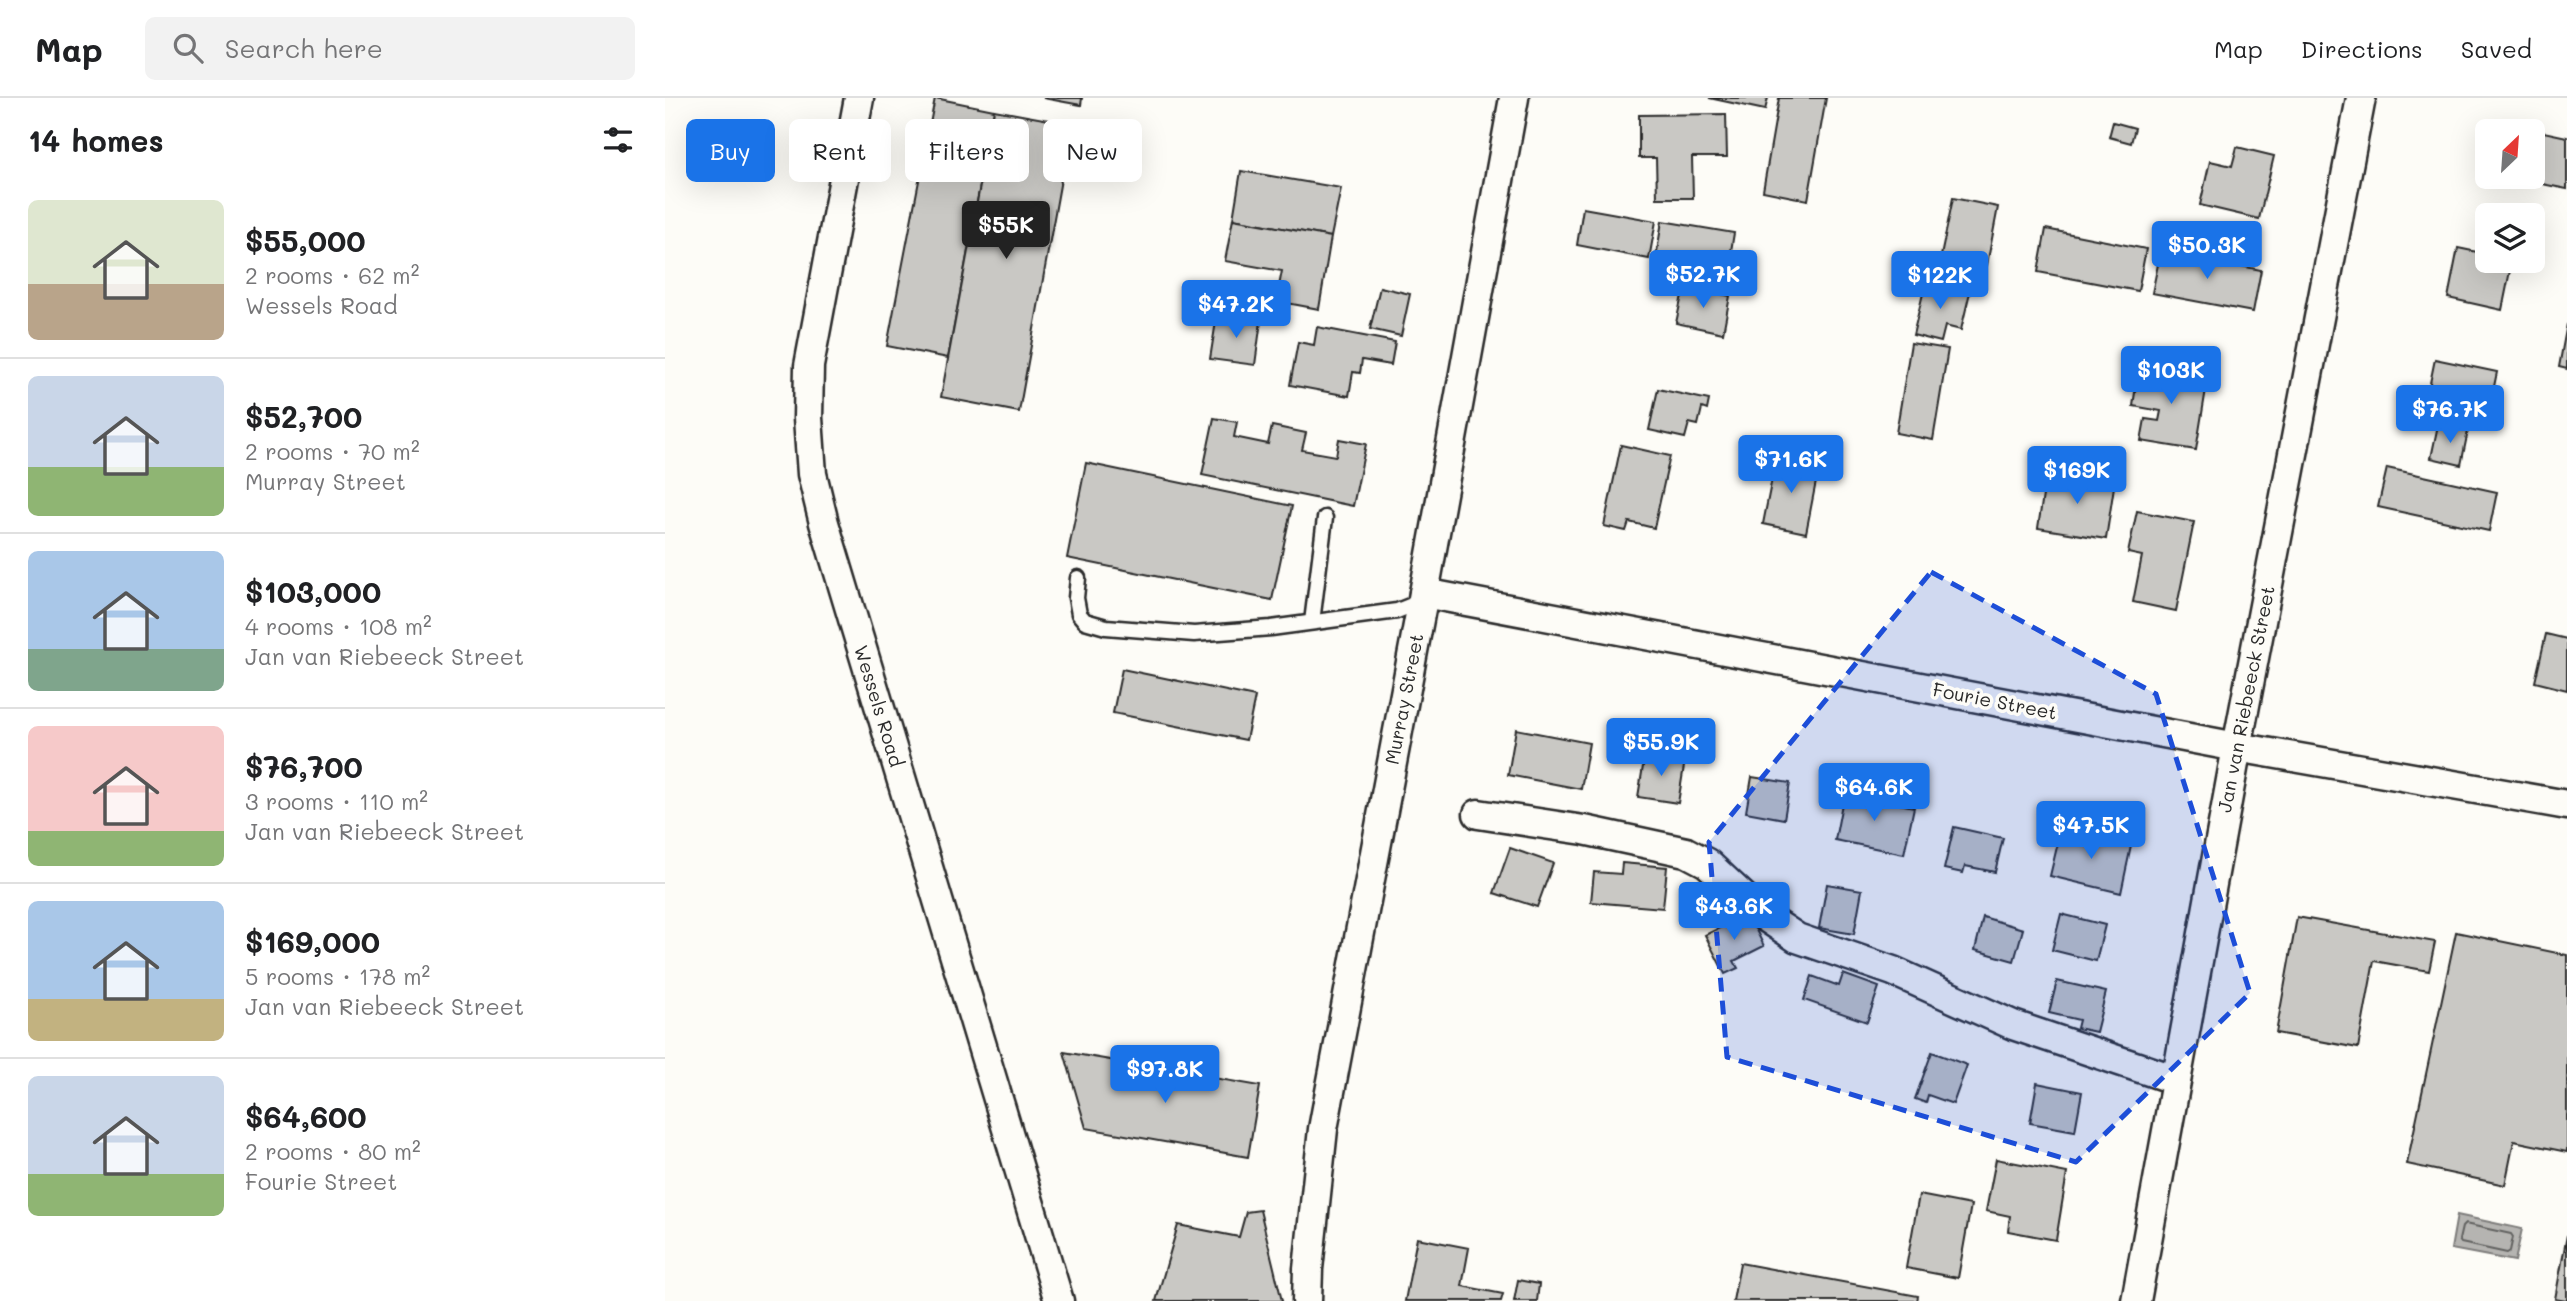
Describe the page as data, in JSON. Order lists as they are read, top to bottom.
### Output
{
  "streets": {
    "street": [
      "Murray Street",
      "Jan van Riebeeck Street",
      "Fourie Street",
      "Wessels Road"
    ]
  },
  "crossings": [
    ["Murray Street", "Fourie Street"],
    ["Jan van Riebeeck Street", "Fourie Street"]
  ],
  "north": "top right",
  "page": {
    "header": "Map",
    "search": "Search here",
    "nav": ["Map", "Directions", "Saved"],
    "heading": "14 homes",
    "chip": [
      "Buy",
      "Rent",
      "Filters",
      "New"
    ],
    "list": [
      {
        "name": "$55,000",
        "note": "2 rooms · 62 m² · Wessels Road"
      },
      {
        "name": "$52,700",
        "note": "2 rooms · 70 m² · Murray Street"
      },
      {
        "name": "$103,000",
        "note": "4 rooms · 108 m² · Jan van Riebeeck Street"
      },
      {
        "name": "$76,700",
        "note": "3 rooms · 110 m² · Jan van Riebeeck Street"
      },
      {
        "name": "$169,000",
        "note": "5 rooms · 178 m² · Jan van Riebeeck Street"
      },
      {
        "name": "$64,600",
        "note": "2 rooms · 80 m² · Fourie Street"
      }
    ],
    "price": [
      "$55K",
      "$50.3K",
      "$52.7K",
      "$122K",
      "$47.2K",
      "$103K",
      "$76.7K",
      "$71.6K",
      "$169K",
      "$55.9K",
      "$64.6K",
      "$47.5K",
      "$43.6K",
      "$97.8K"
    ]
  }
}
